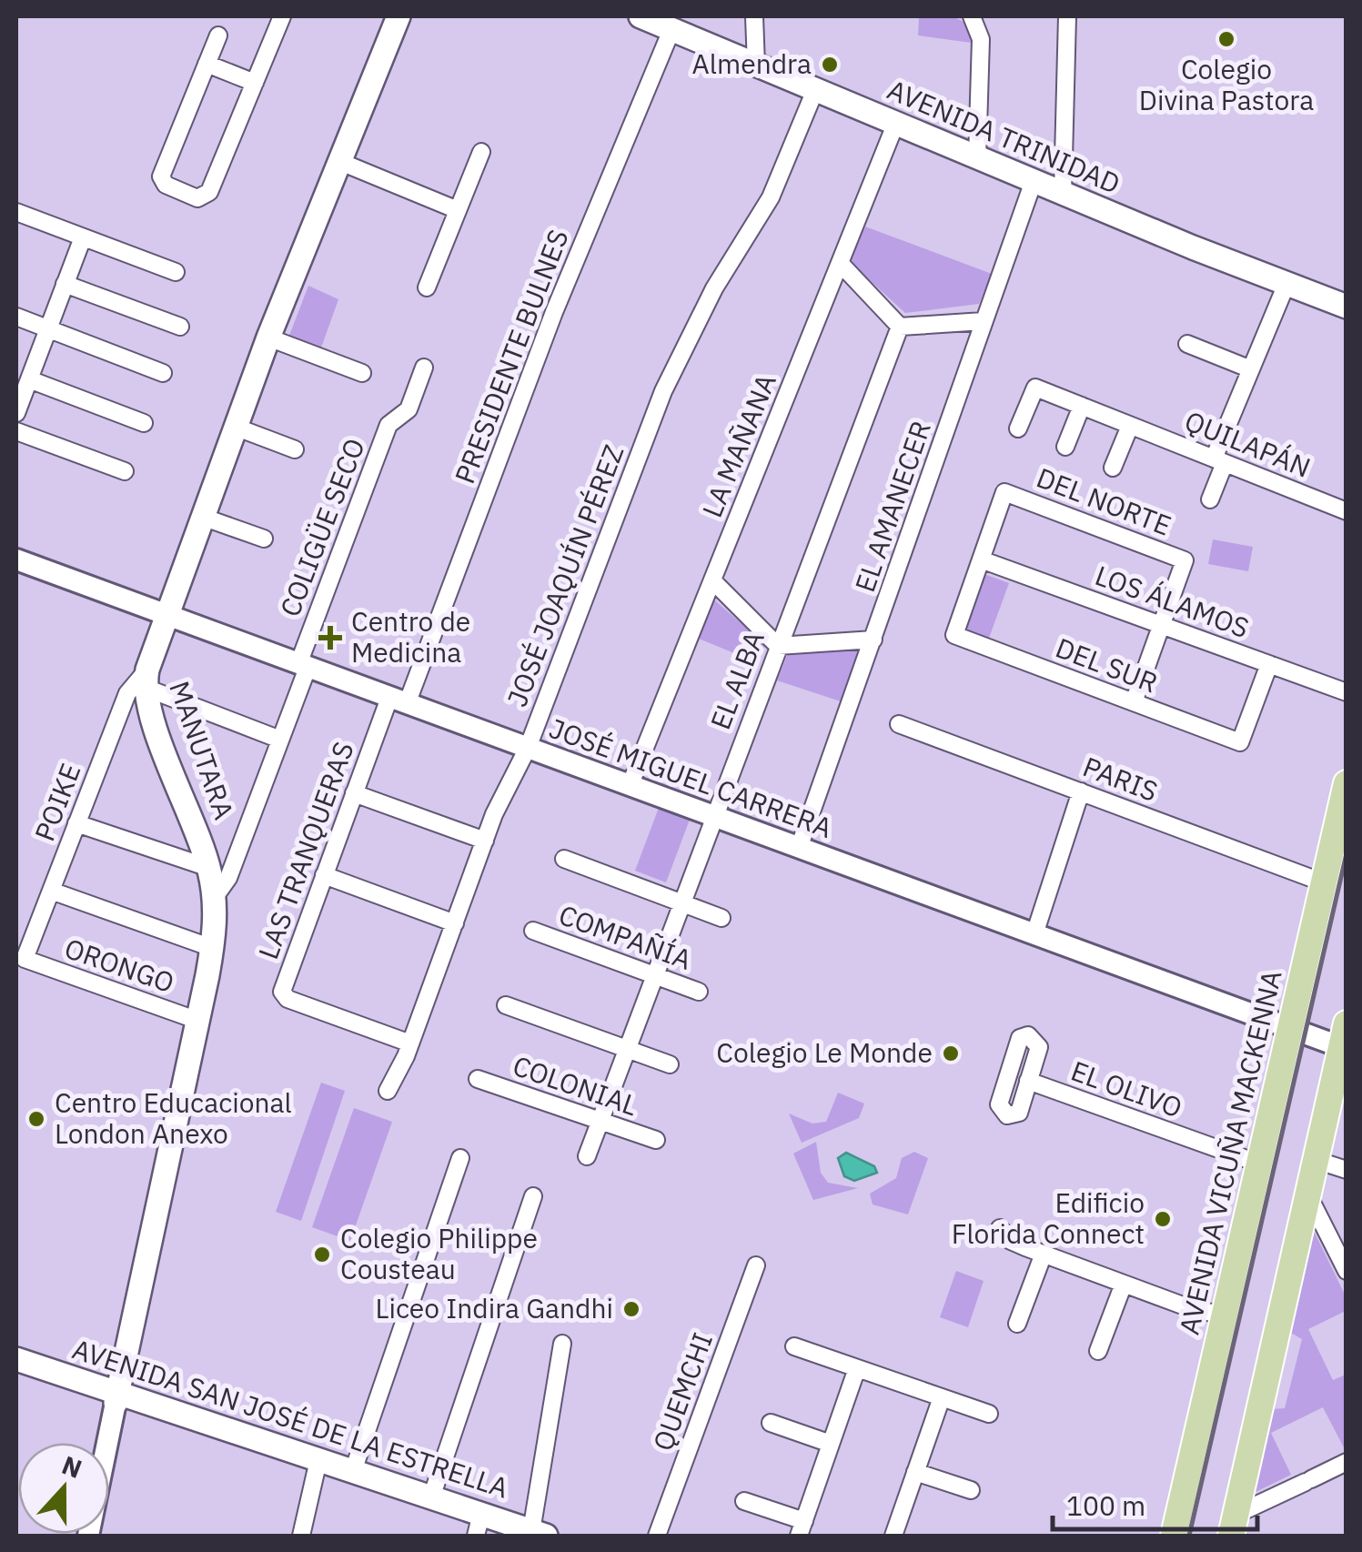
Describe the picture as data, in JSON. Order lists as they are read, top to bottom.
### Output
{
  "streets": {
    "main road": [
      "AVENIDA TRINIDAD",
      "MANUTARA",
      "AVENIDA VICUÑA MACKENNA",
      "AVENIDA SAN JOSÉ DE LA ESTRELLA"
    ],
    "street": [
      "PRESIDENTE BULNES",
      "QUILAPÁN",
      "LA MAÑANA",
      "DEL NORTE",
      "EL AMANECER",
      "COLIGÜE SECO",
      "JOSÉ JOAQUÍN PÉREZ",
      "LOS ÁLAMOS",
      "DEL SUR",
      "EL ALBA",
      "JOSÉ MIGUEL CARRERA",
      "PARIS",
      "POIKE",
      "LAS TRANQUERAS",
      "COMPAÑÍA",
      "ORONGO",
      "COLONIAL",
      "EL OLIVO",
      "QUEMCHI"
    ]
  },
  "crossings": [
    ["AVENIDA TRINIDAD", "PRESIDENTE BULNES"],
    ["AVENIDA TRINIDAD", "LA MAÑANA"],
    ["AVENIDA TRINIDAD", "EL AMANECER"],
    ["AVENIDA TRINIDAD", "JOSÉ JOAQUÍN PÉREZ"],
    ["PRESIDENTE BULNES", "JOSÉ MIGUEL CARRERA"],
    ["PRESIDENTE BULNES", "LAS TRANQUERAS"],
    ["LA MAÑANA", "JOSÉ MIGUEL CARRERA"],
    ["DEL NORTE", "LOS ÁLAMOS"],
    ["DEL NORTE", "DEL SUR"],
    ["EL AMANECER", "JOSÉ MIGUEL CARRERA"],
    ["COLIGÜE SECO", "MANUTARA"],
    ["COLIGÜE SECO", "JOSÉ MIGUEL CARRERA"],
    ["JOSÉ JOAQUÍN PÉREZ", "JOSÉ MIGUEL CARRERA"],
    ["JOSÉ JOAQUÍN PÉREZ", "LAS TRANQUERAS"],
    ["LOS ÁLAMOS", "DEL SUR"],
    ["EL ALBA", "JOSÉ MIGUEL CARRERA"],
    ["EL ALBA", "COMPAÑÍA"],
    ["EL ALBA", "COLONIAL"],
    ["MANUTARA", "JOSÉ MIGUEL CARRERA"],
    ["MANUTARA", "POIKE"],
    ["MANUTARA", "ORONGO"],
    ["MANUTARA", "AVENIDA SAN JOSÉ DE LA ESTRELLA"],
    ["JOSÉ MIGUEL CARRERA", "LAS TRANQUERAS"],
    ["JOSÉ MIGUEL CARRERA", "AVENIDA VICUÑA MACKENNA"],
    ["PARIS", "AVENIDA VICUÑA MACKENNA"],
    ["POIKE", "ORONGO"],
    ["EL OLIVO", "AVENIDA VICUÑA MACKENNA"]
  ],
  "places": {
    "other": [
      "Colegio Divina Pastora",
      "Almendra",
      "Colegio Le Monde",
      "Centro Educacional London Anexo",
      "Edificio Florida Connect",
      "Colegio Philippe Cousteau",
      "Liceo Indira Gandhi"
    ],
    "health": ["Centro de Medicina"]
  },
  "scale_bar": "100 m",
  "north": "top"
}
